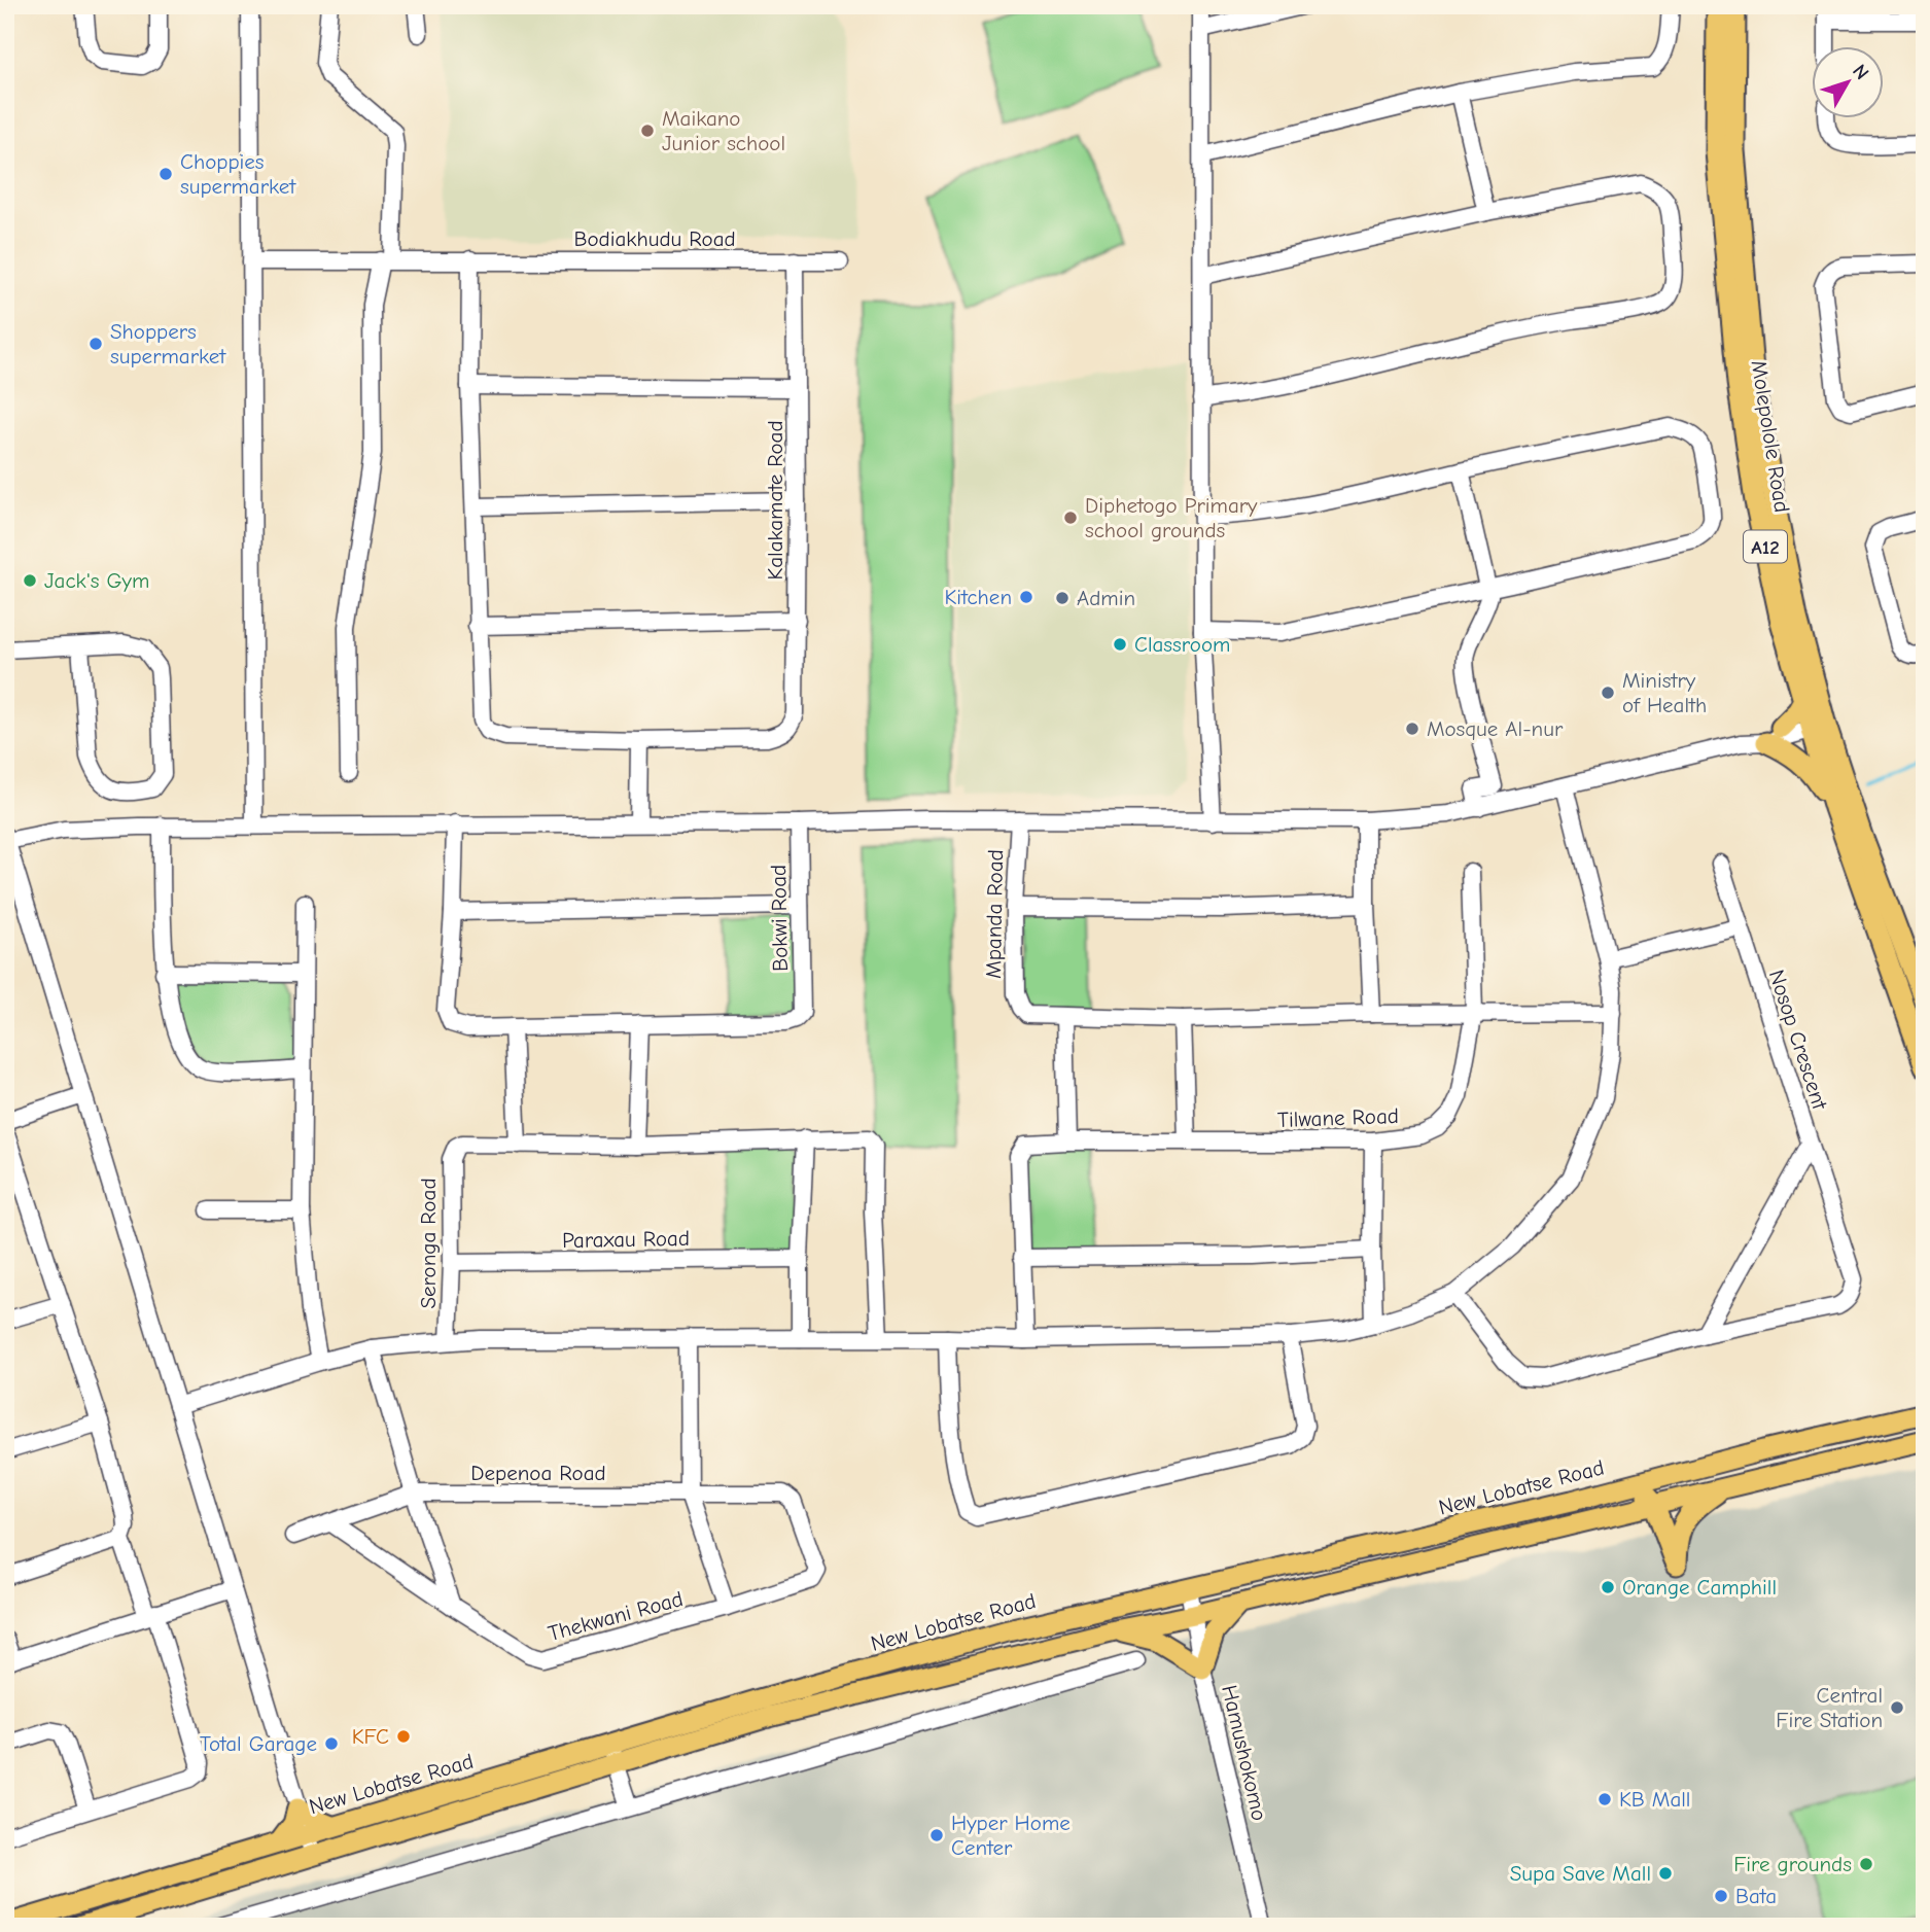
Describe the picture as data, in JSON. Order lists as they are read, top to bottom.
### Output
{
  "streets": {
    "main road": ["Molepolole Road", "A12", "New Lobatse Road"],
    "street": [
      "Bodiakhudu Road",
      "Kalakamate Road",
      "Mpanda Road",
      "Bokwi Road",
      "Nosop Crescent",
      "Tilwane Road",
      "Paraxau Road",
      "Seronga Road",
      "Depenoa Road",
      "Thekwani Road",
      "Hamushokomo"
    ]
  },
  "crossings": [
    ["Bodiakhudu Road", "Kalakamate Road"],
    ["Paraxau Road", "Seronga Road"],
    ["Depenoa Road", "Thekwani Road"],
    ["New Lobatse Road", "Hamushokomo"]
  ],
  "places": [
    "Maikano Junior school",
    "Choppies supermarket",
    "Shoppers supermarket",
    "Diphetogo Primary school grounds",
    "Jack's Gym",
    "Kitchen",
    "Admin",
    "Classroom",
    "Ministry of Health",
    "Mosque Al-nur",
    "Orange Camphill",
    "Central Fire Station",
    "KFC",
    "Total Garage",
    "KB Mall",
    "Hyper Home Center",
    "Fire grounds",
    "Supa Save Mall",
    "Bata"
  ],
  "north": "top right"
}
